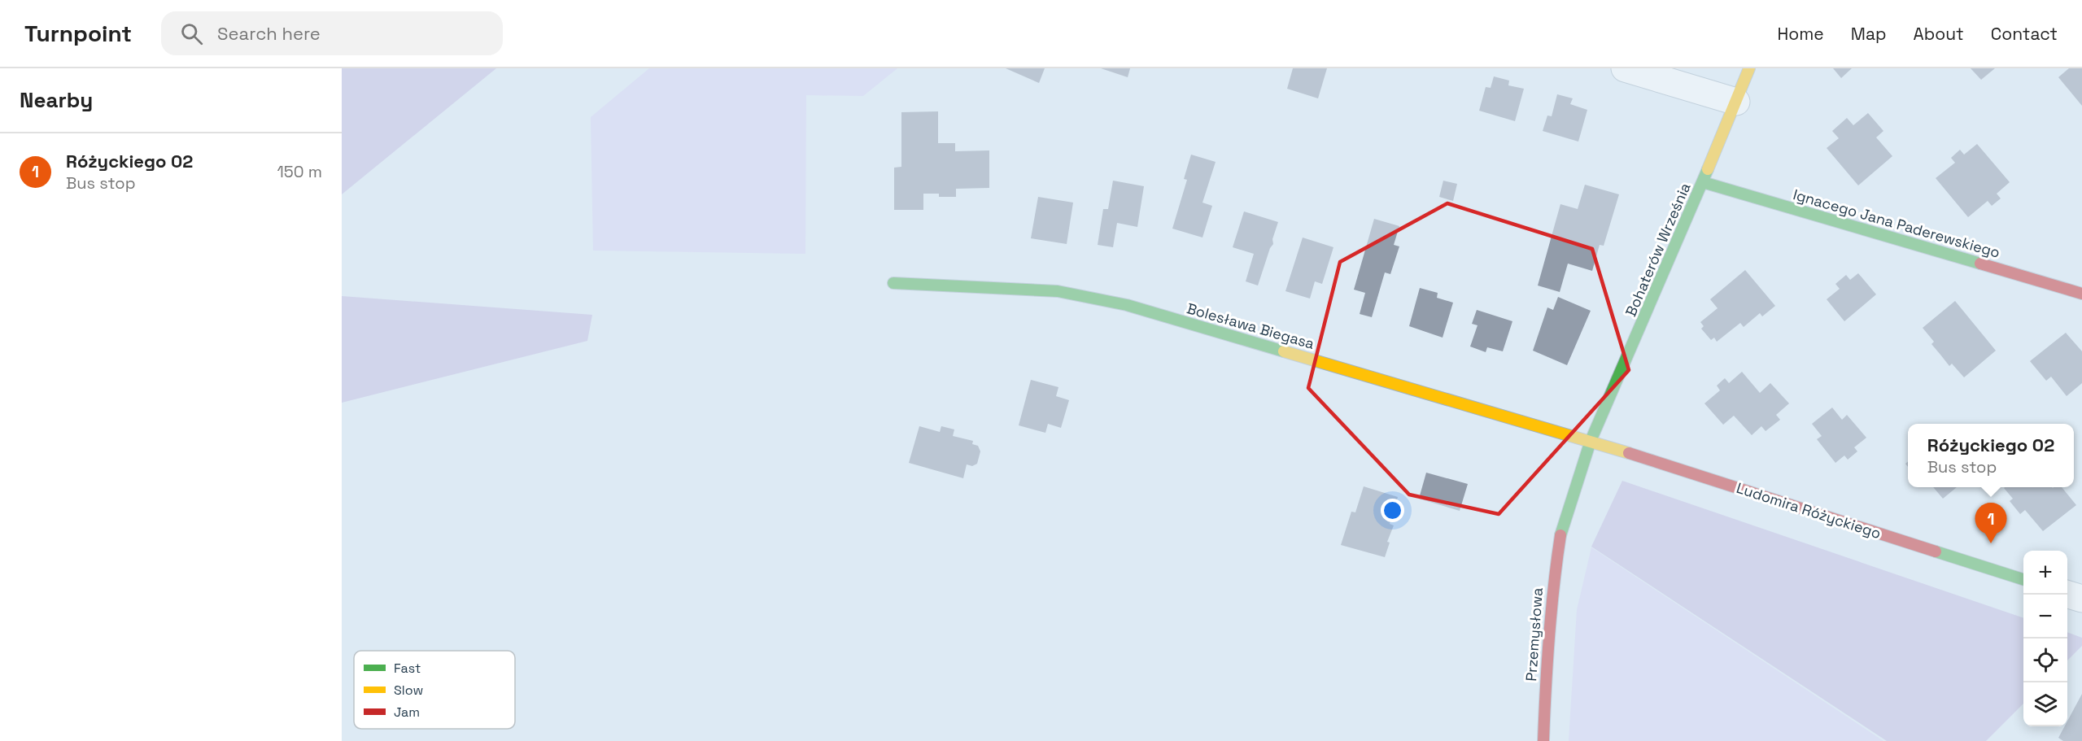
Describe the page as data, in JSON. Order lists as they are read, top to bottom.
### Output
{
  "streets": {
    "street": [
      "Ignacego Jana Paderewskiego",
      "Bohaterów Września",
      "Bolesława Biegasa",
      "Ludomira Różyckiego",
      "Przemysłowa"
    ]
  },
  "crossings": [
    ["Ignacego Jana Paderewskiego", "Bohaterów Września"],
    ["Bohaterów Września", "Bolesława Biegasa"],
    ["Bohaterów Września", "Ludomira Różyckiego"],
    ["Bohaterów Września", "Przemysłowa"],
    ["Bolesława Biegasa", "Ludomira Różyckiego"]
  ],
  "legend": ["Fast", "Slow", "Jam"],
  "page": {
    "header": "Turnpoint",
    "search": "Search here",
    "nav": [
      "Home",
      "Map",
      "About",
      "Contact"
    ],
    "heading": "Nearby",
    "list": [
      {
        "mark": "1",
        "name": "Różyckiego 02",
        "note": "Bus stop",
        "value": "150 m"
      }
    ],
    "popup": ["Różyckiego 02", "Bus stop"],
    "pins": "1",
    "map_buttons": ["+", "−"]
  }
}
